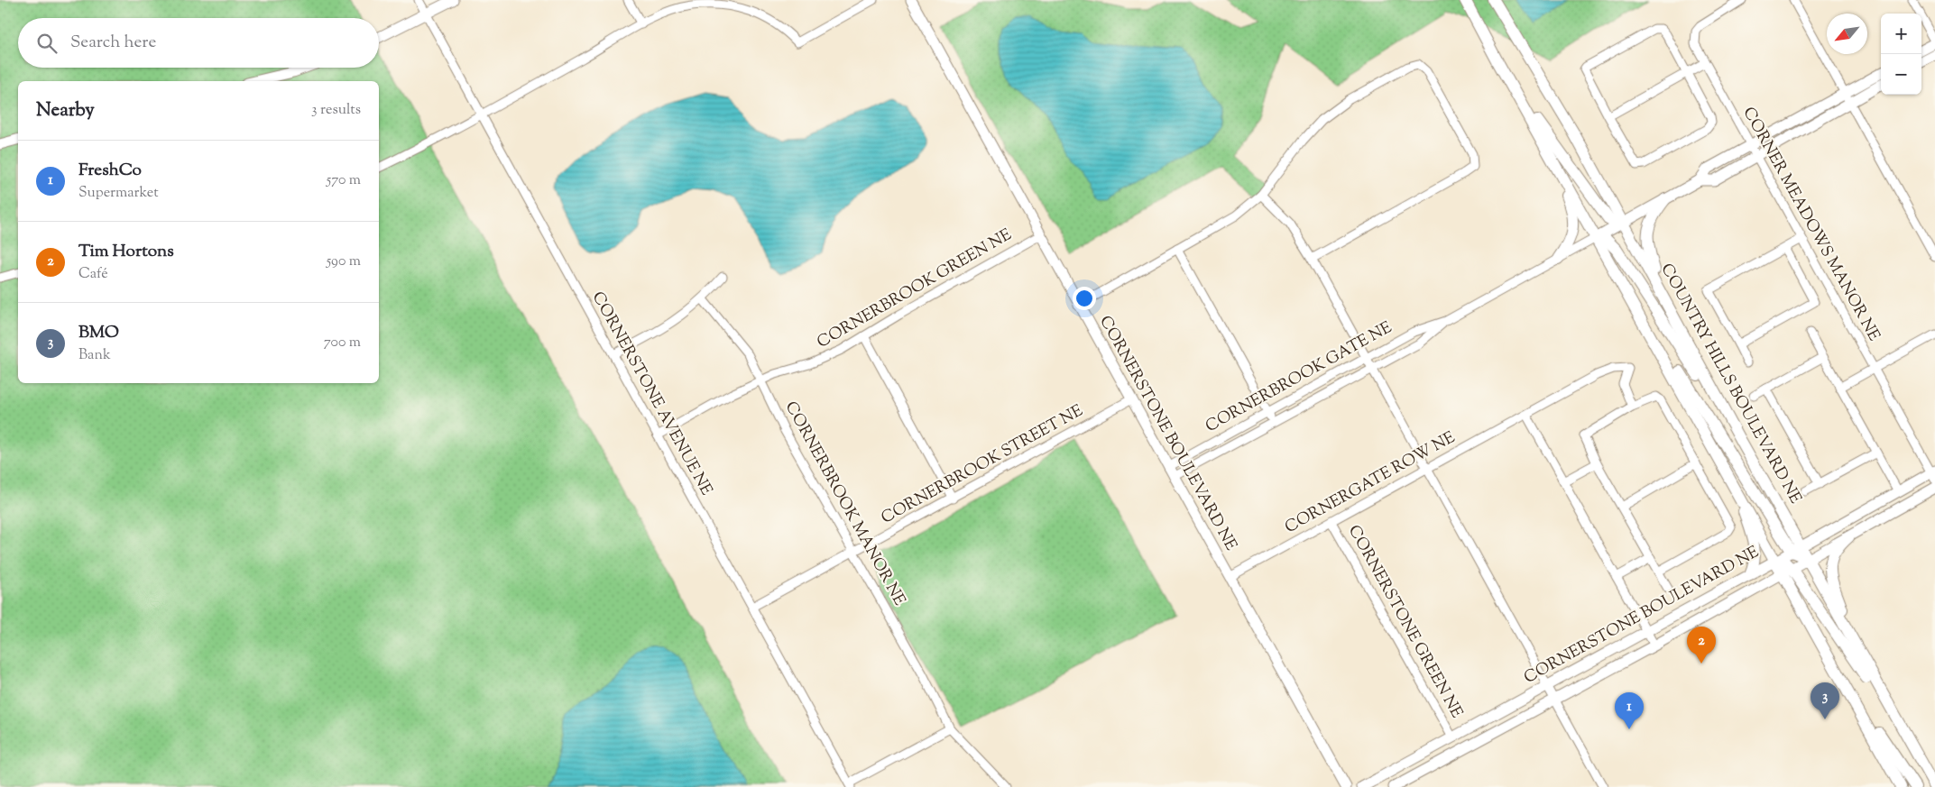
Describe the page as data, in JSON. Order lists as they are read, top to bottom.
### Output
{
  "streets": {
    "main road": ["COUNTRY HILLS BOULEVARD NE"],
    "street": [
      "CORNER MEADOWS MANOR NE",
      "CORNERBROOK GREEN NE",
      "CORNERBROOK GATE NE",
      "CORNERSTONE AVENUE NE",
      "CORNERSTONE BOULEVARD NE",
      "CORNERBROOK STREET NE",
      "CORNERGATE ROW NE",
      "CORNERBROOK MANOR NE",
      "CORNERSTONE GREEN NE"
    ]
  },
  "crossings": [
    ["CORNER MEADOWS MANOR NE", "CORNERSTONE BOULEVARD NE"],
    ["CORNERBROOK GREEN NE", "CORNERSTONE AVENUE NE"],
    ["CORNERBROOK GREEN NE", "CORNERSTONE BOULEVARD NE"],
    ["CORNERBROOK GREEN NE", "CORNERBROOK MANOR NE"],
    ["CORNERBROOK GATE NE", "CORNERSTONE BOULEVARD NE"],
    ["COUNTRY HILLS BOULEVARD NE", "CORNERSTONE BOULEVARD NE"],
    ["CORNERSTONE AVENUE NE", "CORNERBROOK STREET NE"],
    ["CORNERSTONE BOULEVARD NE", "CORNERBROOK STREET NE"],
    ["CORNERSTONE BOULEVARD NE", "CORNERGATE ROW NE"],
    ["CORNERSTONE BOULEVARD NE", "CORNERSTONE GREEN NE"],
    ["CORNERBROOK STREET NE", "CORNERBROOK MANOR NE"],
    ["CORNERGATE ROW NE", "CORNERSTONE GREEN NE"]
  ],
  "north": "bottom left",
  "page": {
    "map_buttons": ["+", "−"],
    "search": "Search here",
    "heading": ["Nearby", "3 results"],
    "list": [
      {
        "mark": "1",
        "name": "FreshCo",
        "note": "Supermarket",
        "value": "570 m"
      },
      {
        "mark": "2",
        "name": "Tim Hortons",
        "note": "Café",
        "value": "590 m"
      },
      {
        "mark": "3",
        "name": "BMO",
        "note": "Bank",
        "value": "700 m"
      }
    ],
    "pins": ["2", "3", "1"]
  }
}
